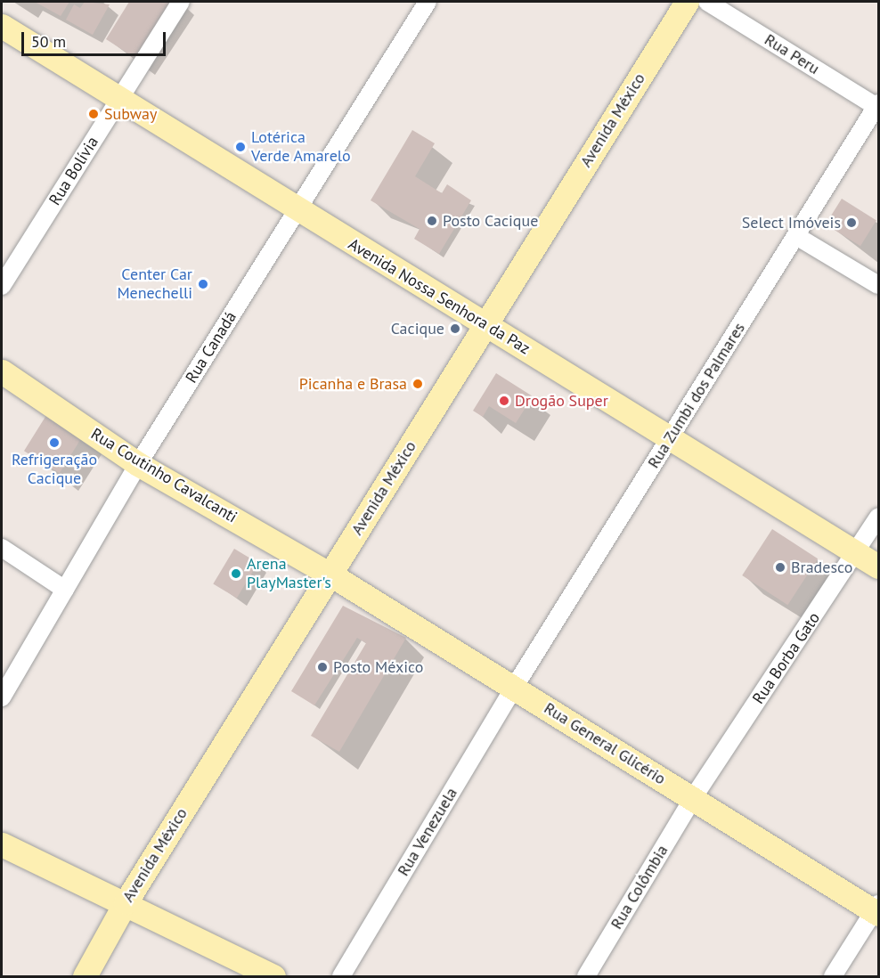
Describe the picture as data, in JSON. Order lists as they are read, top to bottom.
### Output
{
  "streets": {
    "main road": [
      "Avenida México",
      "Avenida Nossa Senhora da Paz",
      "Rua Coutinho Cavalcanti",
      "Rua General Glicério"
    ],
    "street": [
      "Rua Peru",
      "Rua Bolívia",
      "Rua Canadá",
      "Rua Zumbi dos Palmares",
      "Rua Borba Gato",
      "Rua Venezuela",
      "Rua Colômbia"
    ]
  },
  "crossings": [
    ["Rua Peru", "Rua Zumbi dos Palmares"],
    ["Avenida México", "Avenida Nossa Senhora da Paz"],
    ["Avenida México", "Rua Coutinho Cavalcanti"],
    ["Avenida México", "Rua General Glicério"],
    ["Rua Bolívia", "Avenida Nossa Senhora da Paz"],
    ["Avenida Nossa Senhora da Paz", "Rua Canadá"],
    ["Avenida Nossa Senhora da Paz", "Rua Zumbi dos Palmares"],
    ["Avenida Nossa Senhora da Paz", "Rua Borba Gato"],
    ["Rua Canadá", "Rua Coutinho Cavalcanti"],
    ["Rua Zumbi dos Palmares", "Rua General Glicério"],
    ["Rua Zumbi dos Palmares", "Rua Venezuela"],
    ["Rua Coutinho Cavalcanti", "Rua General Glicério"],
    ["Rua Borba Gato", "Rua General Glicério"],
    ["Rua Borba Gato", "Rua Colômbia"],
    ["Rua General Glicério", "Rua Venezuela"],
    ["Rua General Glicério", "Rua Colômbia"]
  ],
  "places": [
    "Subway",
    "Lotérica Verde Amarelo",
    "Posto Cacique",
    "Select Imóveis",
    "Center Car Menechelli",
    "Cacique",
    "Picanha e Brasa",
    "Drogão Super",
    "Refrigeração Cacique",
    "Bradesco",
    "Arena PlayMaster's",
    "Posto México"
  ],
  "scale_bar": "50 m"
}
